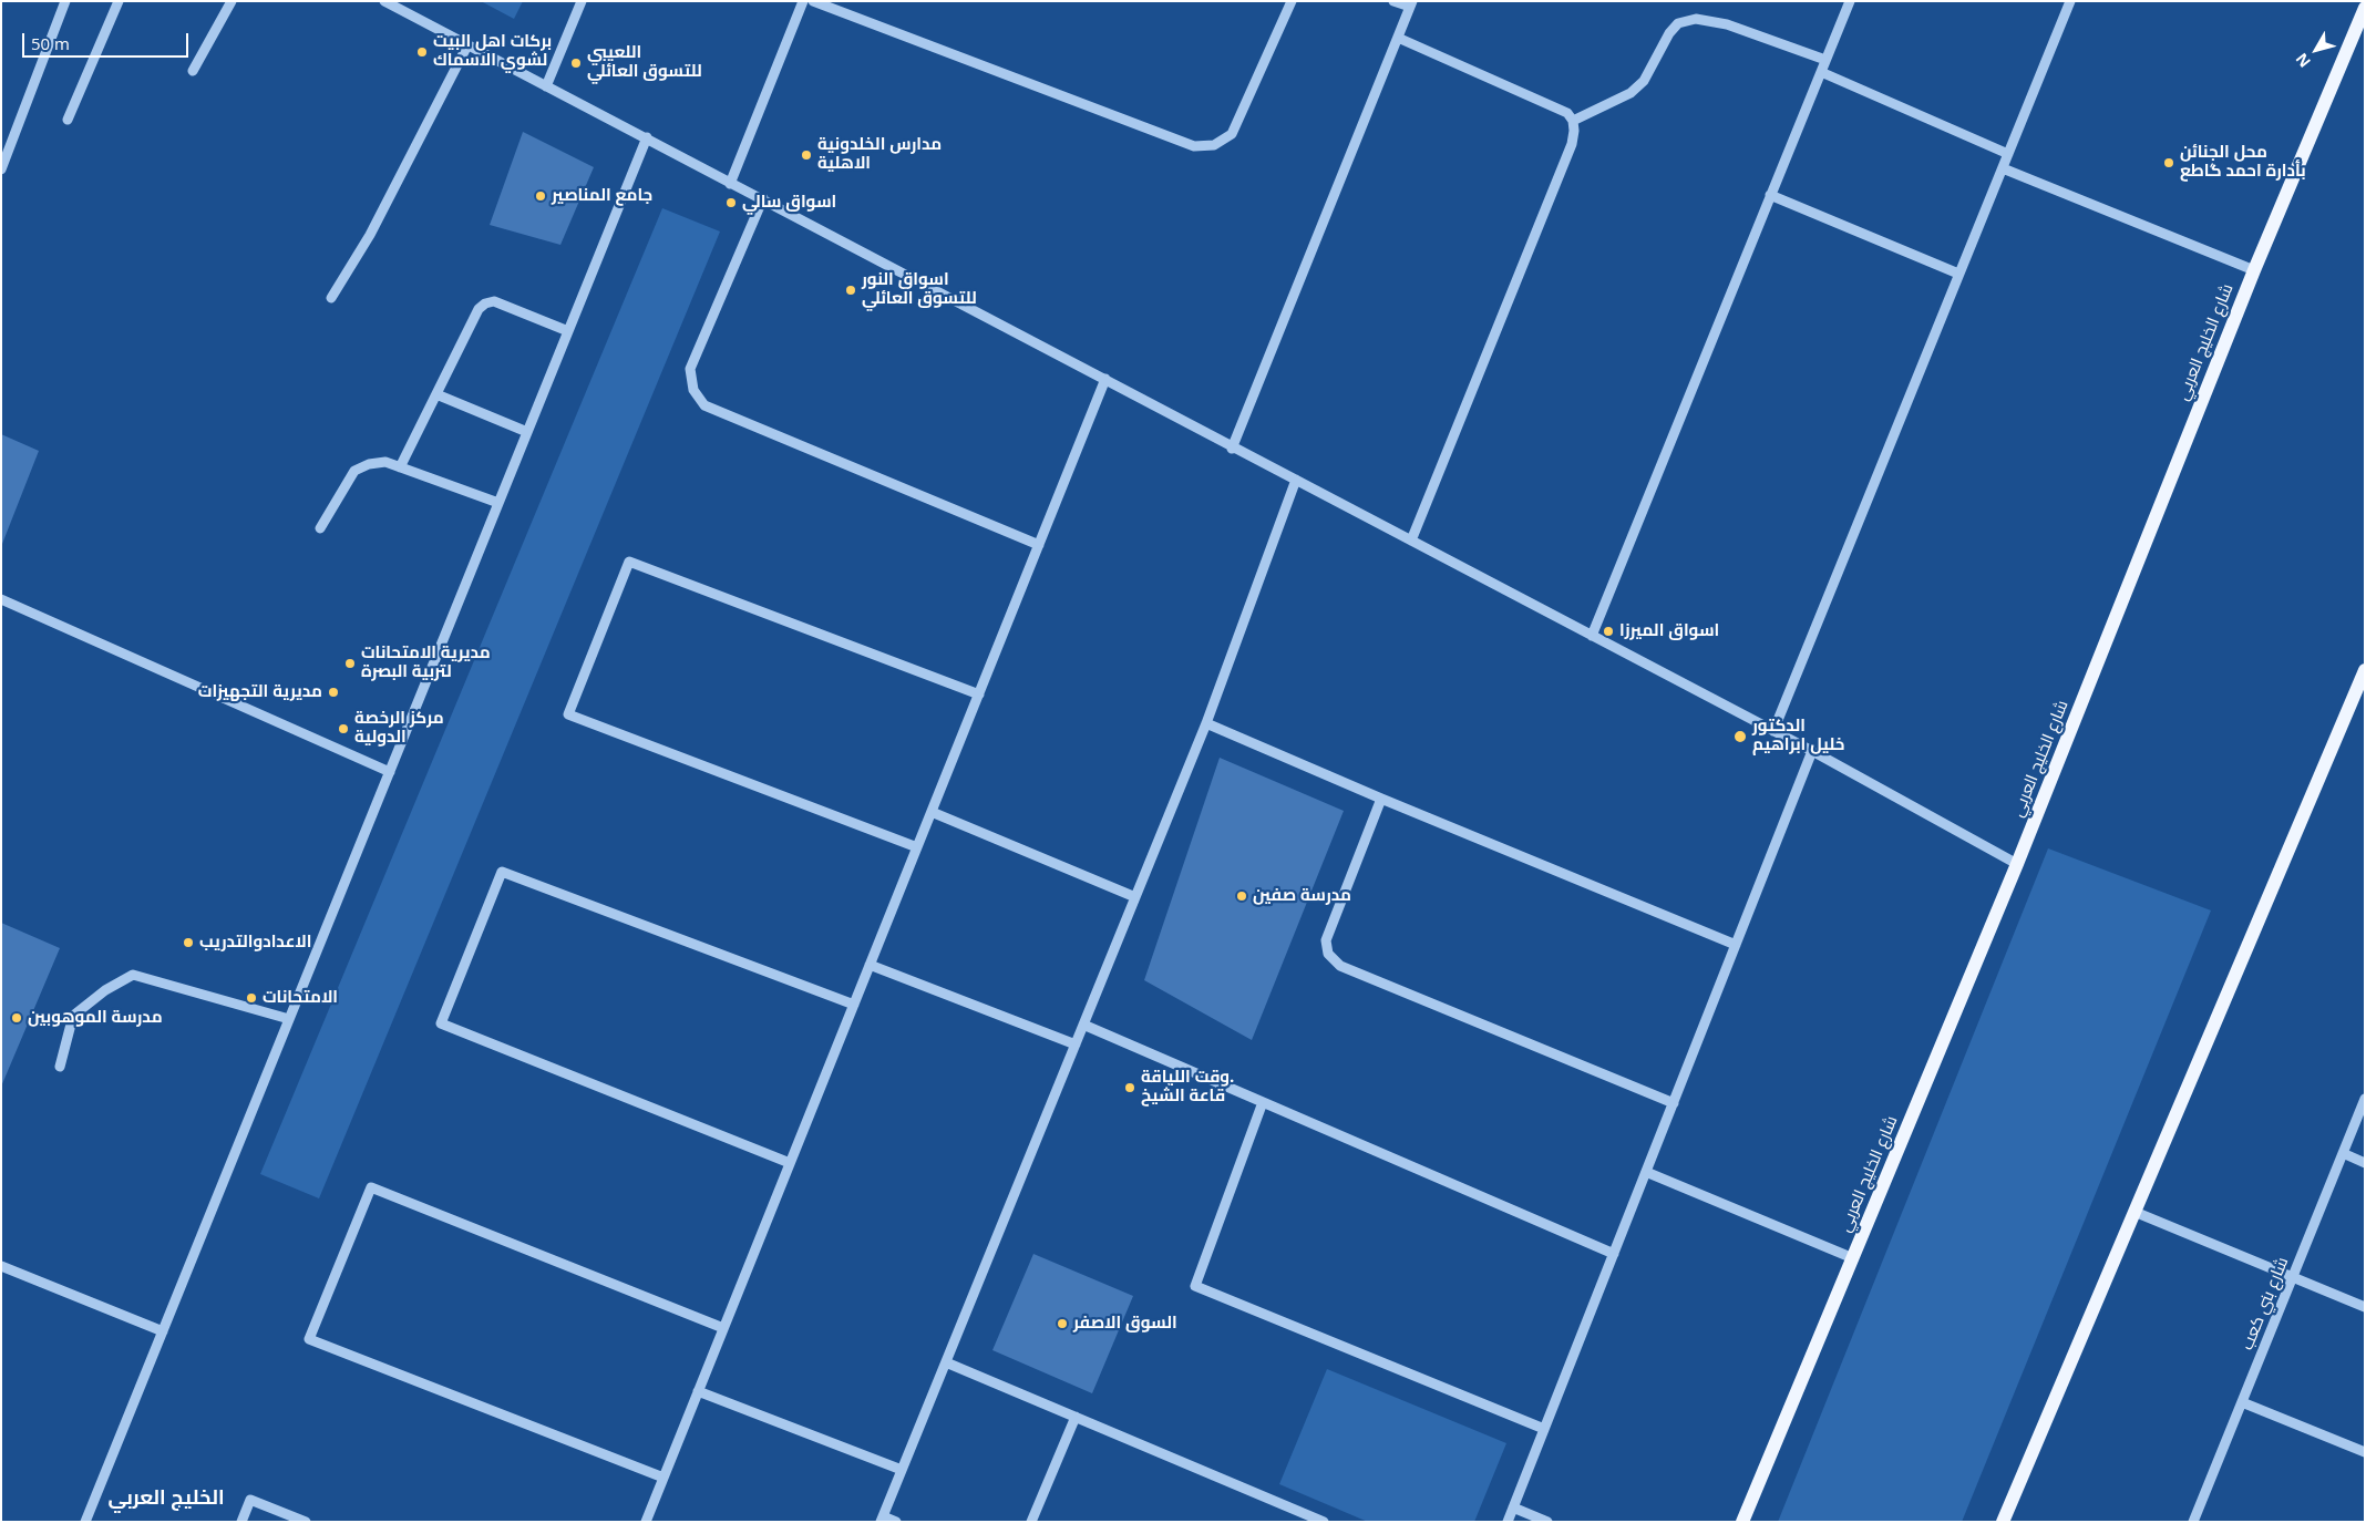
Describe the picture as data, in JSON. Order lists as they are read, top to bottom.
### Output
{
  "streets": {
    "main road": ["شارع الخليج العربي"],
    "street": ["شارع بني كعب"]
  },
  "districts": ["الخليج العربي"],
  "places": [
    "بركات اهل البيت لشوي الاسماك",
    "اللعيبي للتسوق العائلي",
    "مدارس الخلدونية الاهلية",
    "محل الجنائن بأدارة احمد گاطع",
    "جامع المناصير",
    "اسواق سالي",
    "اسواق النور للتسوق العائلي",
    "اسواق الميرزا",
    "مديرية الامتحانات لتربية البصرة",
    "مديرية التجهيزات",
    "مركز الرخصة الدولية",
    "الدكتور خليل ابراهيم",
    "مدرسة صفين",
    "الاعدادوالتدريب",
    "الامتحانات",
    "مدرسة الموهوبين",
    "وقت اللياقة. قاعة الشيخ",
    "السوق الاصفر"
  ],
  "scale_bar": "50 m",
  "north": "bottom left"
}
